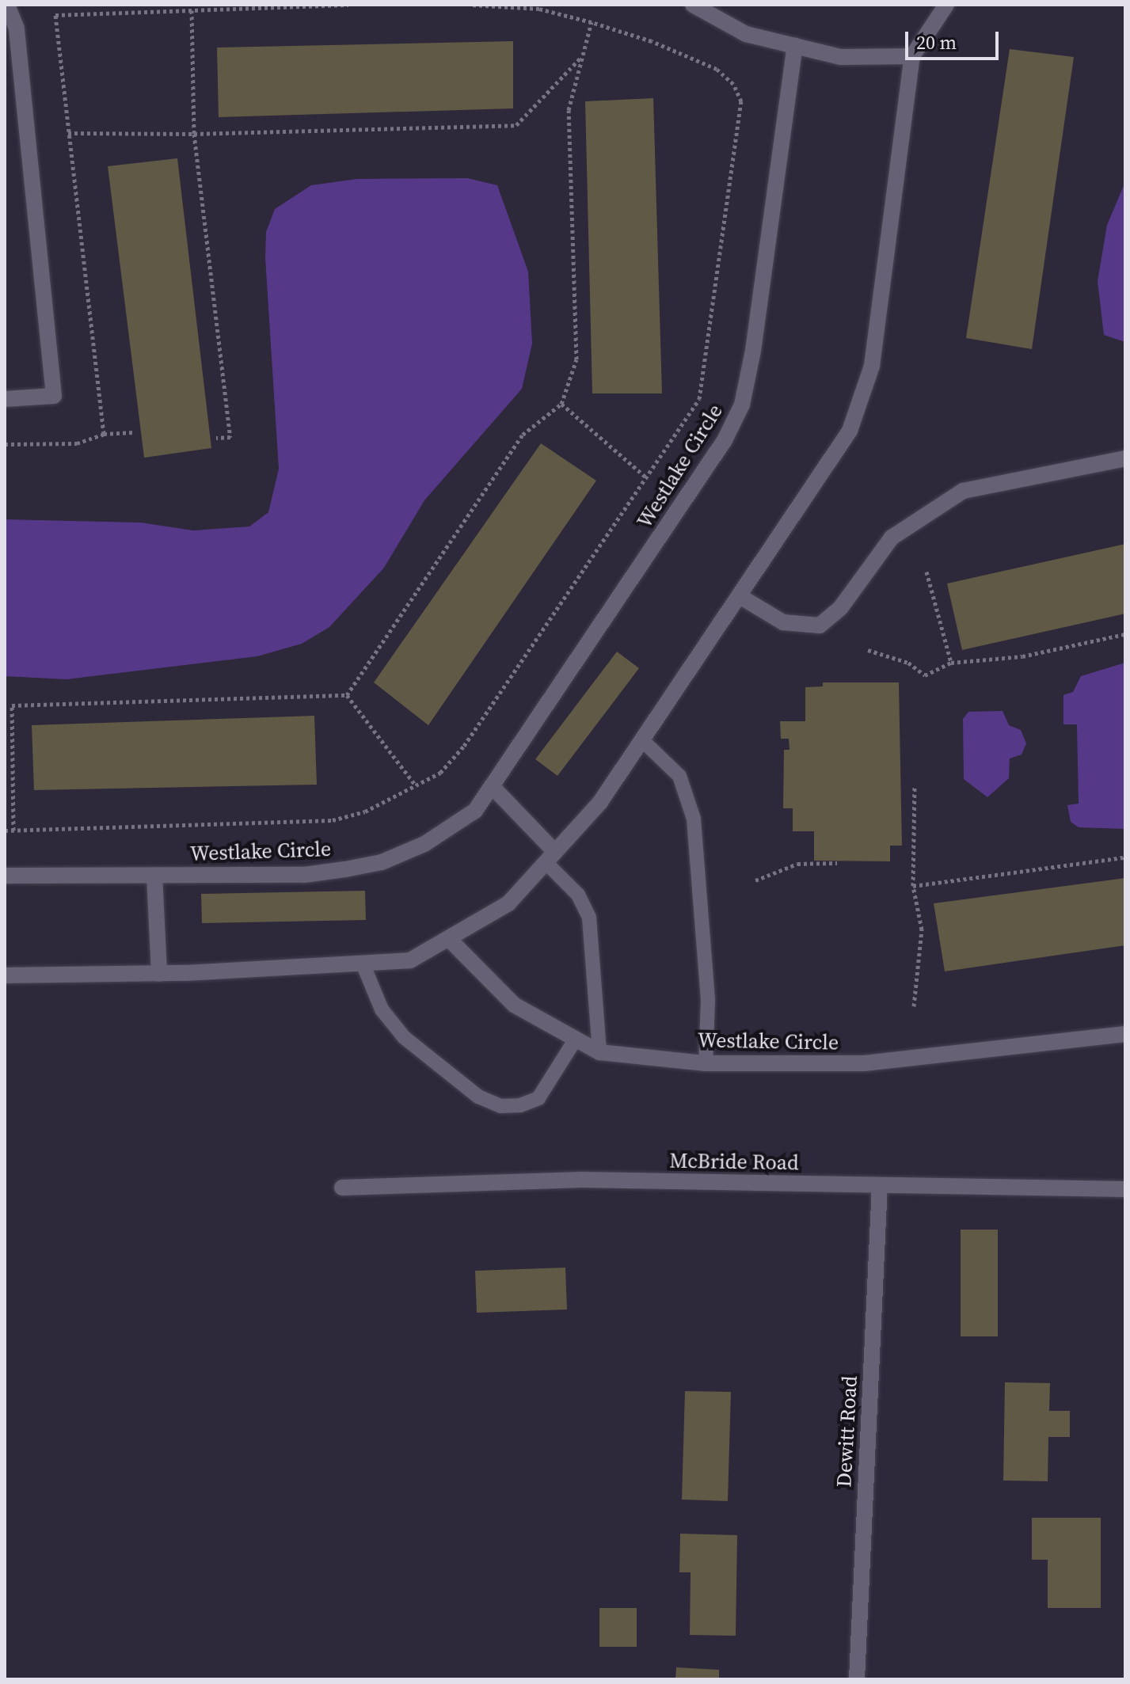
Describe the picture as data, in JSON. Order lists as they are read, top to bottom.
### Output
{
  "streets": {
    "street": ["Westlake Circle", "McBride Road", "Dewitt Road"]
  },
  "crossings": [
    ["McBride Road", "Dewitt Road"]
  ],
  "scale_bar": "20 m"
}
